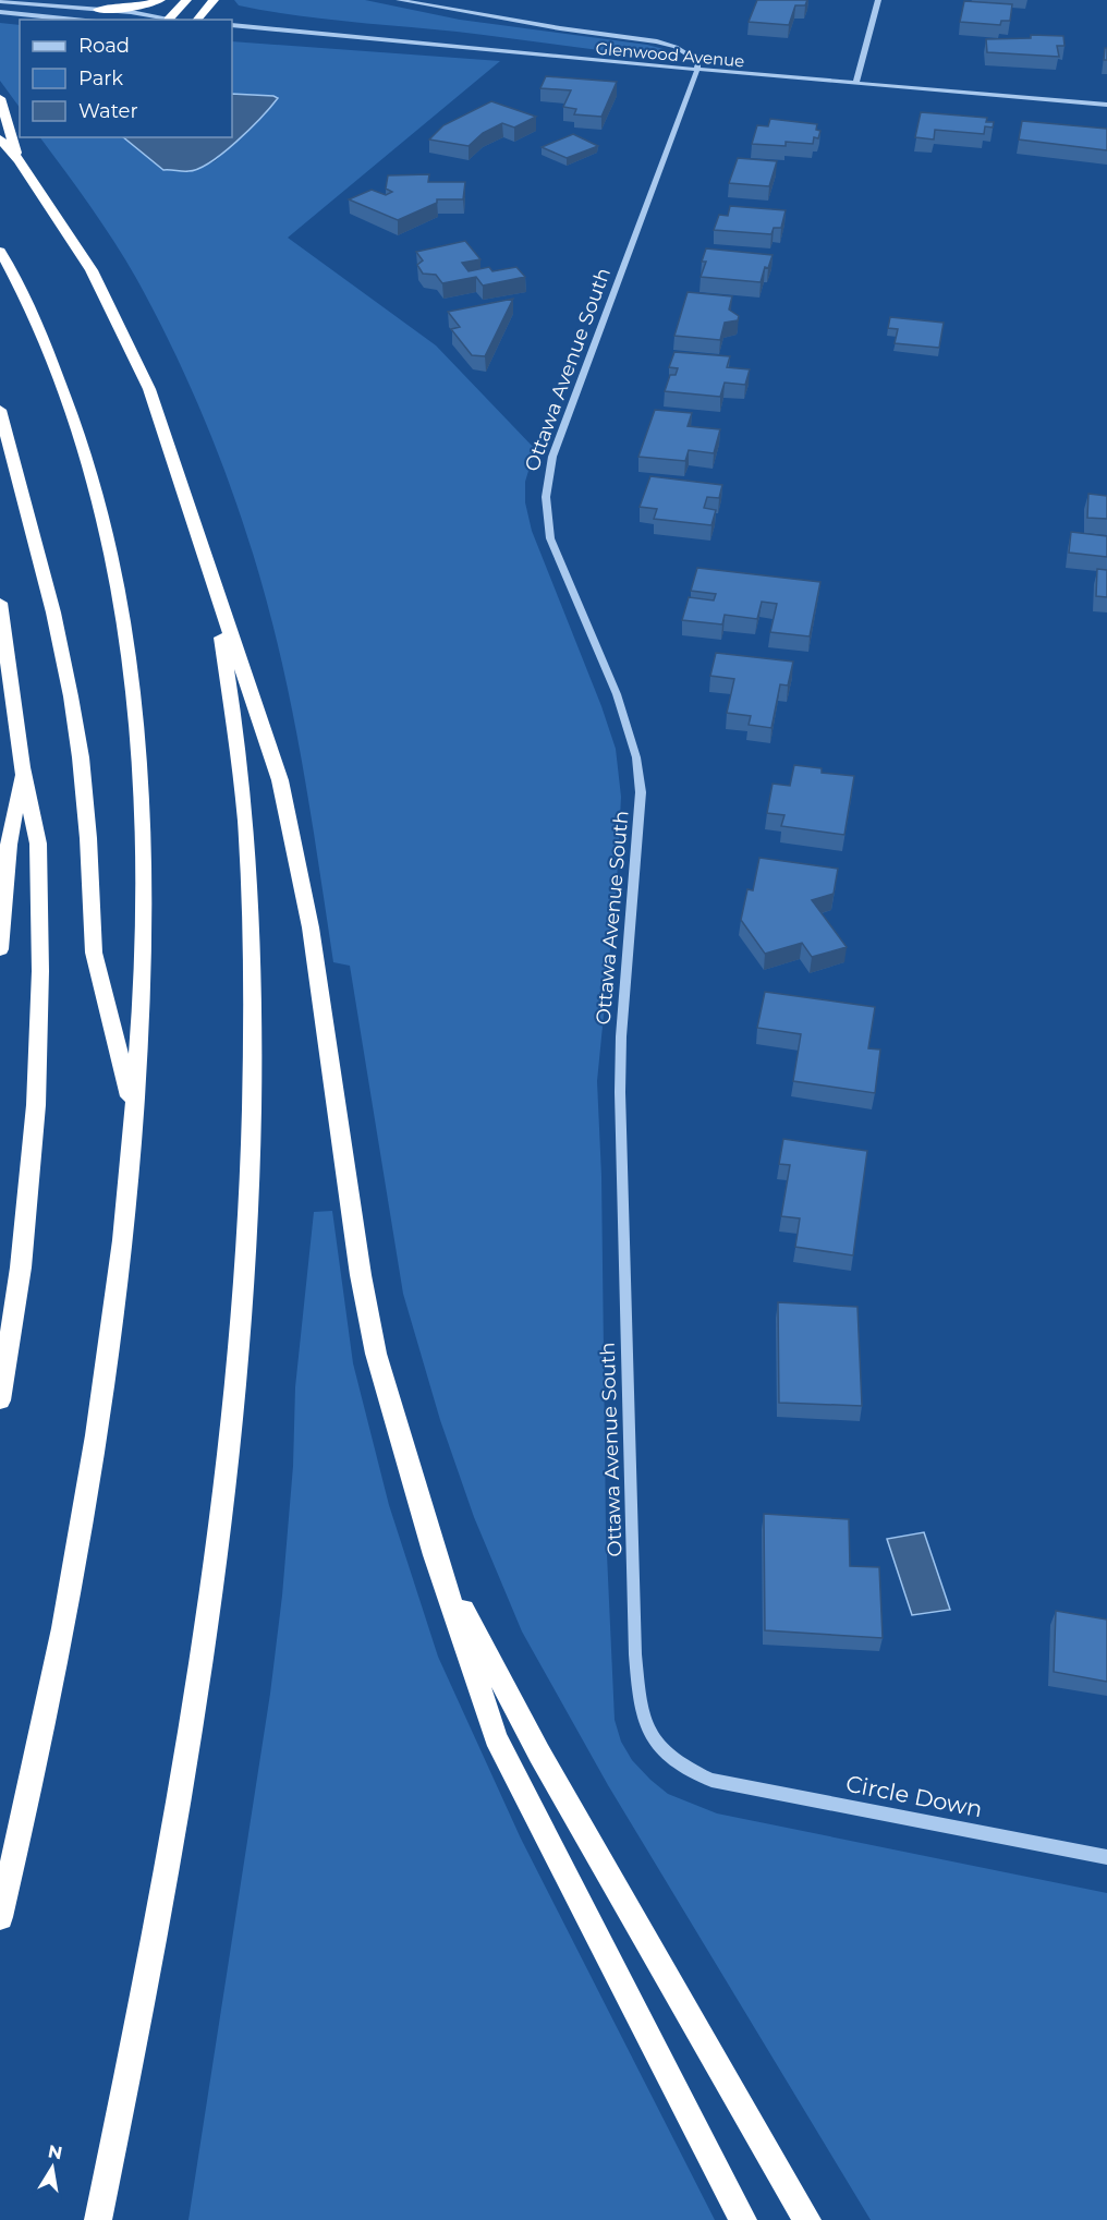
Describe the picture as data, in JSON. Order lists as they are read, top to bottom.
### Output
{
  "streets": {
    "street": ["Glenwood Avenue", "Ottawa Avenue South", "Circle Down"]
  },
  "crossings": [
    ["Glenwood Avenue", "Ottawa Avenue South"],
    ["Ottawa Avenue South", "Circle Down"]
  ],
  "legend": ["Road", "Park", "Water"],
  "north": "top"
}
